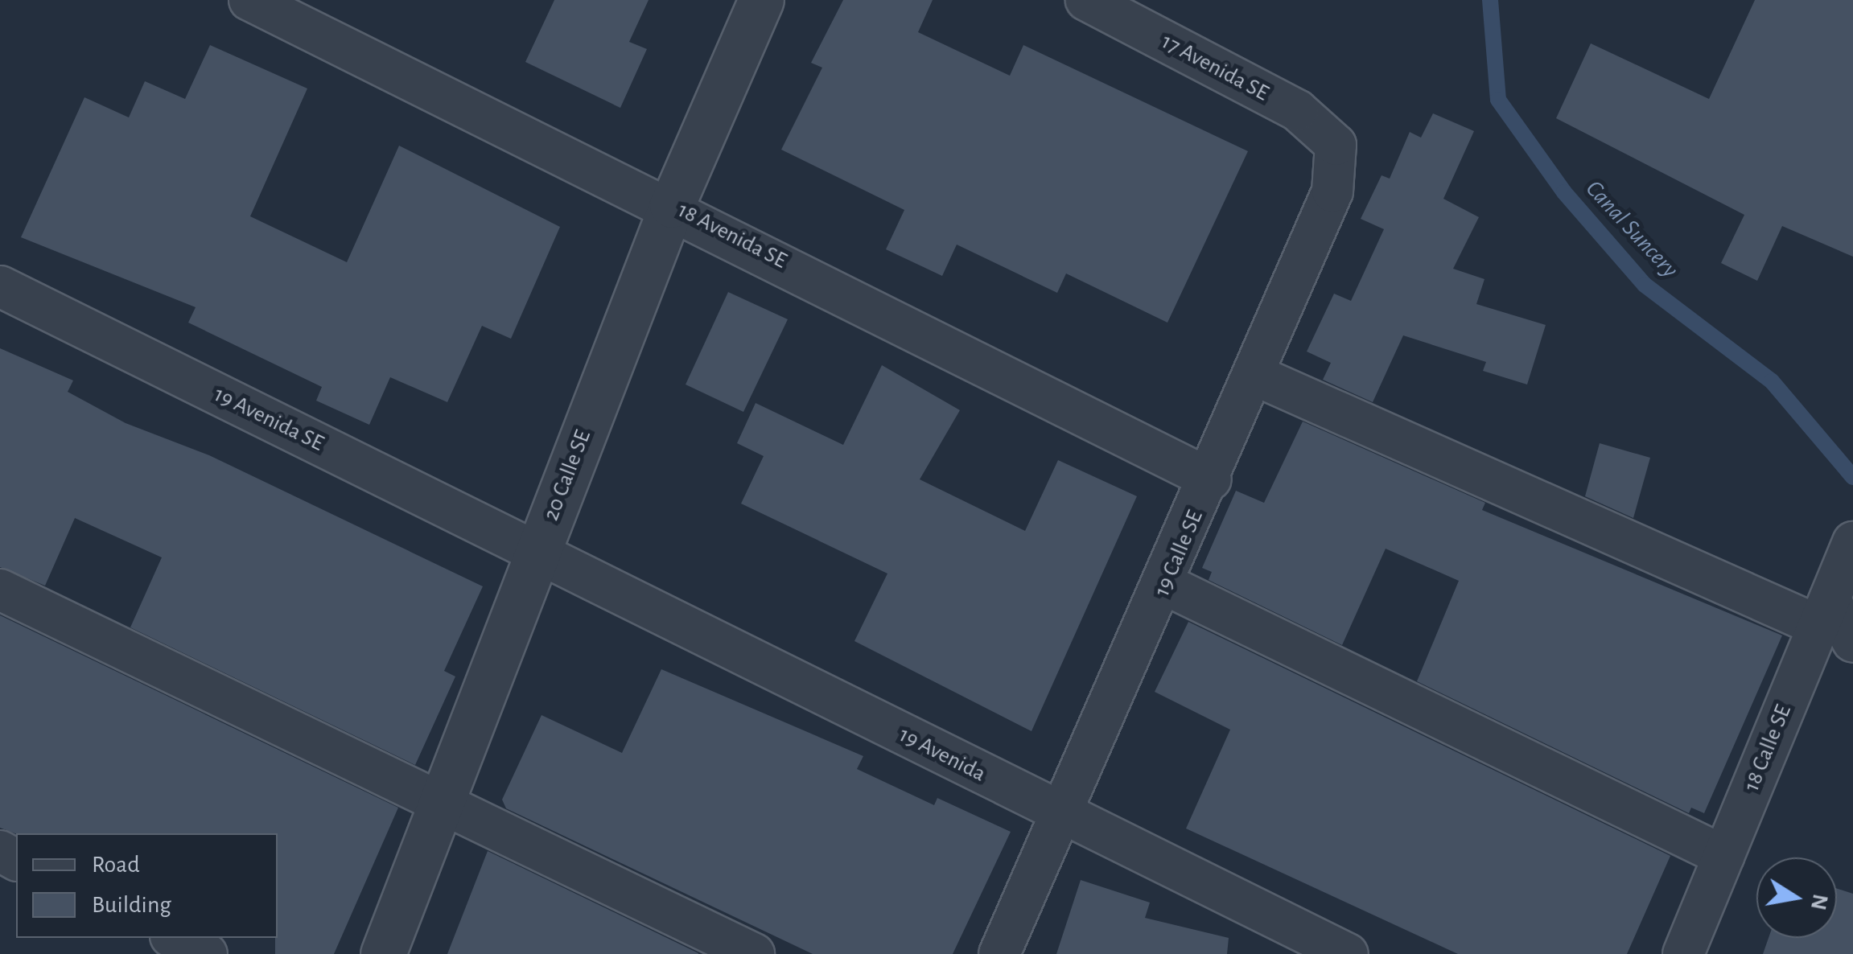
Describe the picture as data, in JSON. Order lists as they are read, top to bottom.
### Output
{
  "streets": {
    "street": [
      "17 Avenida SE",
      "18 Avenida SE",
      "19 Avenida SE",
      "20 Calle SE",
      "19 Calle SE",
      "18 Calle SE",
      "19 Avenida"
    ]
  },
  "crossings": [
    ["17 Avenida SE", "19 Calle SE"],
    ["18 Avenida SE", "20 Calle SE"],
    ["18 Avenida SE", "19 Calle SE"],
    ["19 Avenida SE", "20 Calle SE"],
    ["19 Avenida SE", "19 Avenida"],
    ["20 Calle SE", "19 Avenida"],
    ["19 Calle SE", "19 Avenida"]
  ],
  "water": ["Canal Suncery"],
  "legend": ["Road", "Building"],
  "north": "right"
}
